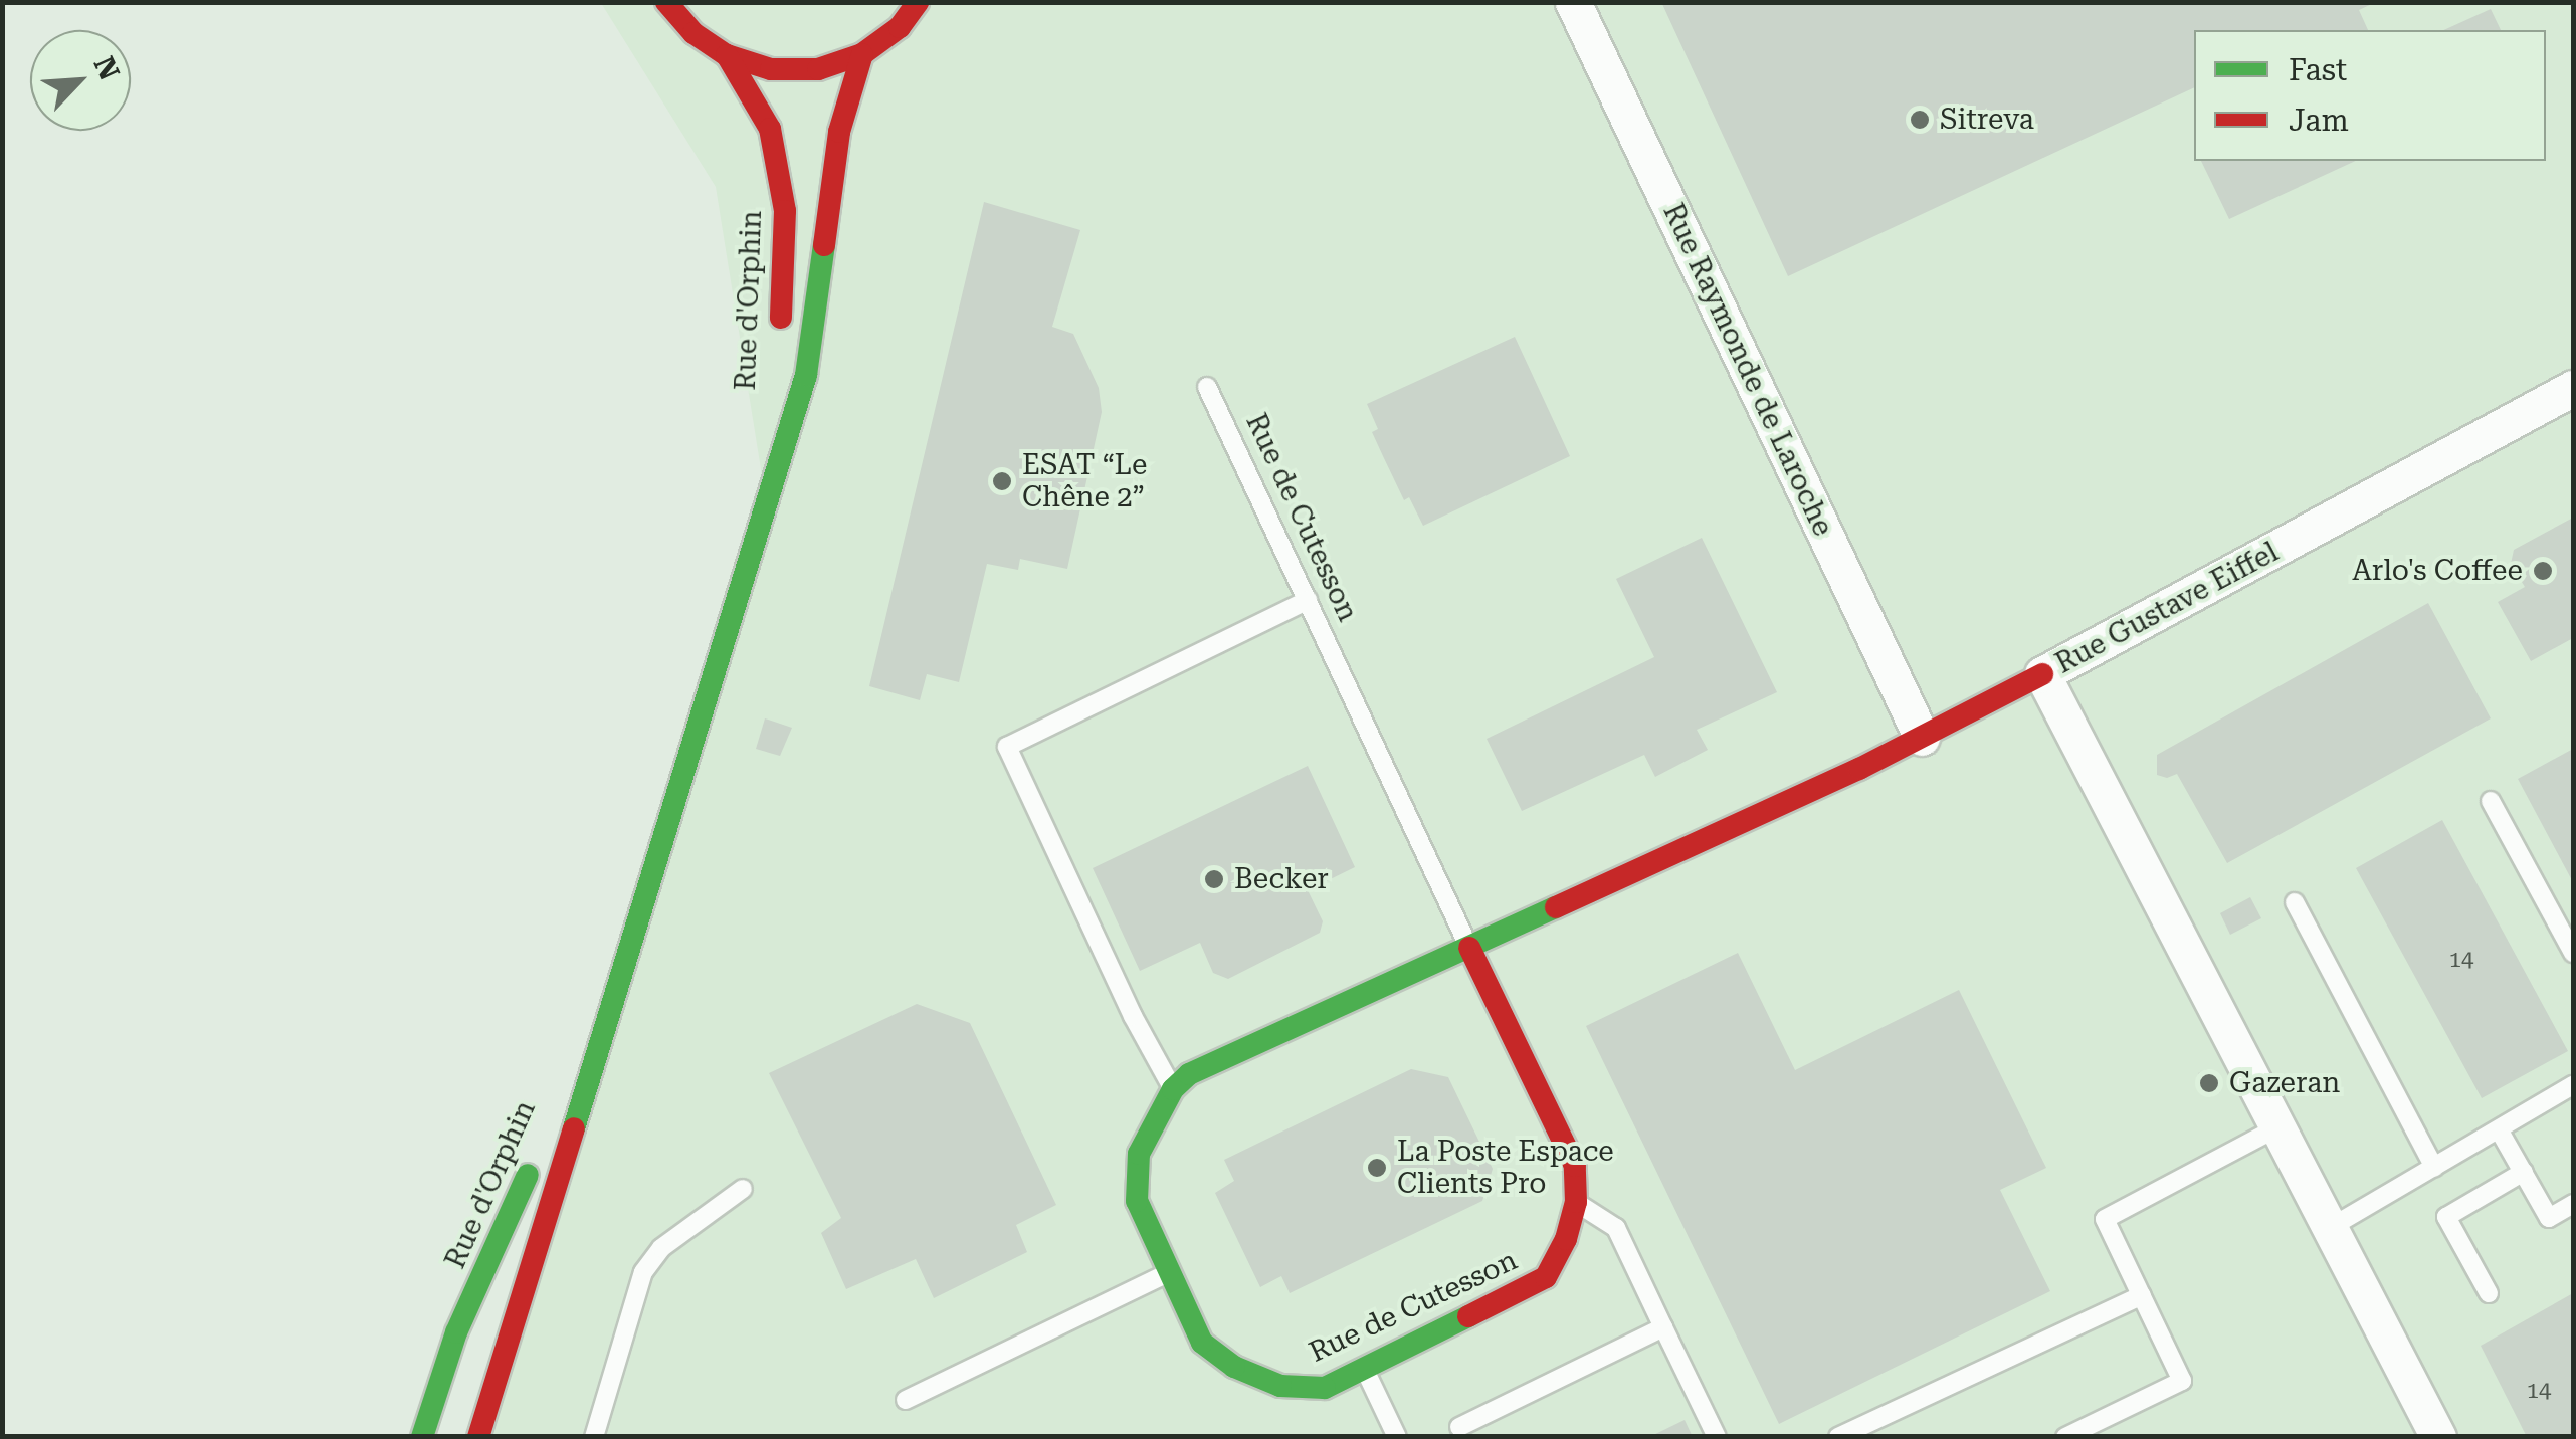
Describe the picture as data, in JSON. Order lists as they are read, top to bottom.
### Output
{
  "streets": {
    "main road": ["Rue d'Orphin", "Rue de Cutesson"],
    "street": ["Rue Raymonde de Laroche", "Rue Gustave Eiffel"]
  },
  "places": [
    "Sitreva",
    "ESAT “Le Chêne 2”",
    "Arlo's Coffee",
    "Becker",
    "Gazeran",
    "La Poste Espace Clients Pro"
  ],
  "house_numbers": ["14", "14"],
  "legend": ["Fast", "Jam"],
  "north": "top right"
}
